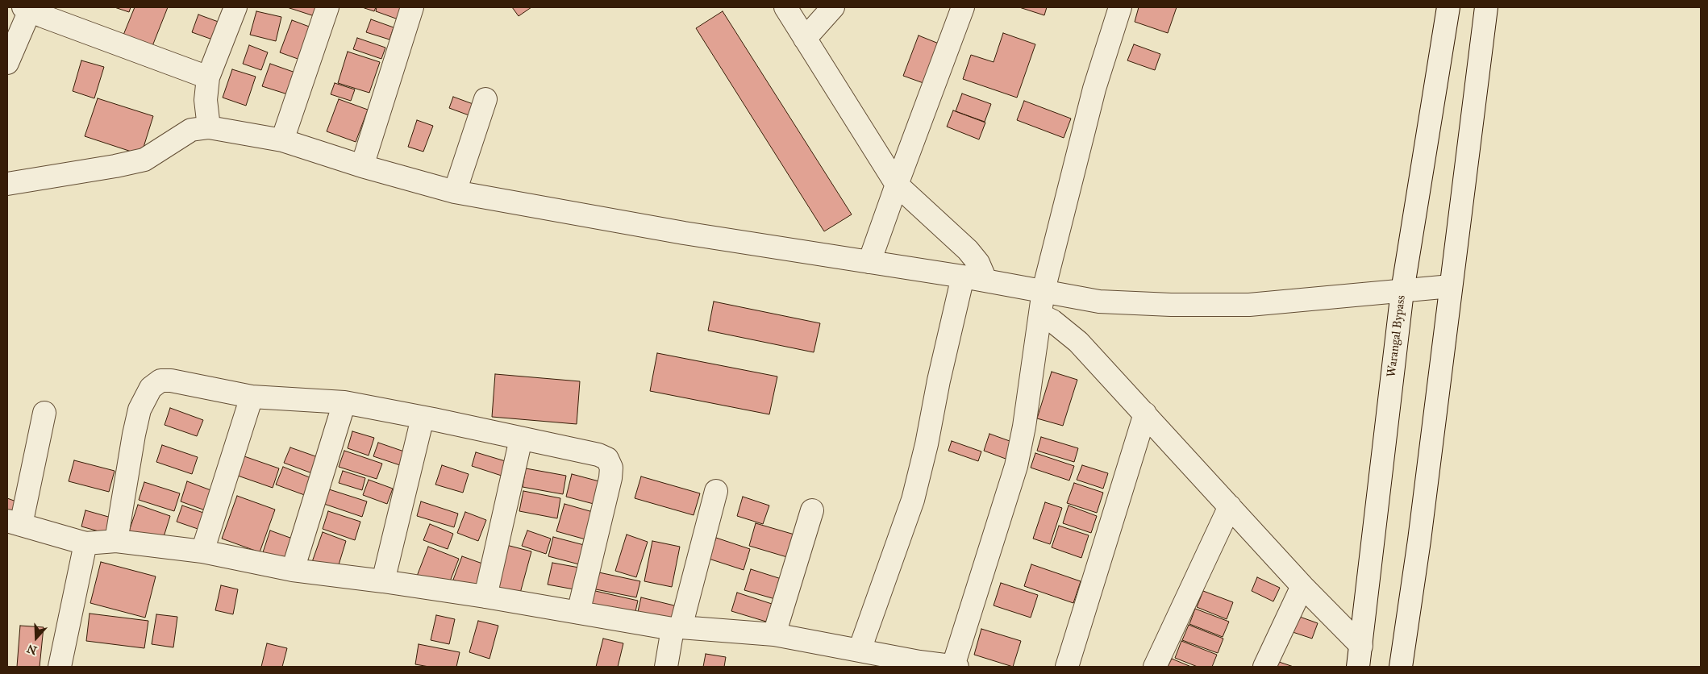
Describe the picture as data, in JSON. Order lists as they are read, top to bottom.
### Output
{
  "streets": {
    "street": ["Warangal Bypass"]
  },
  "north": "bottom"
}
